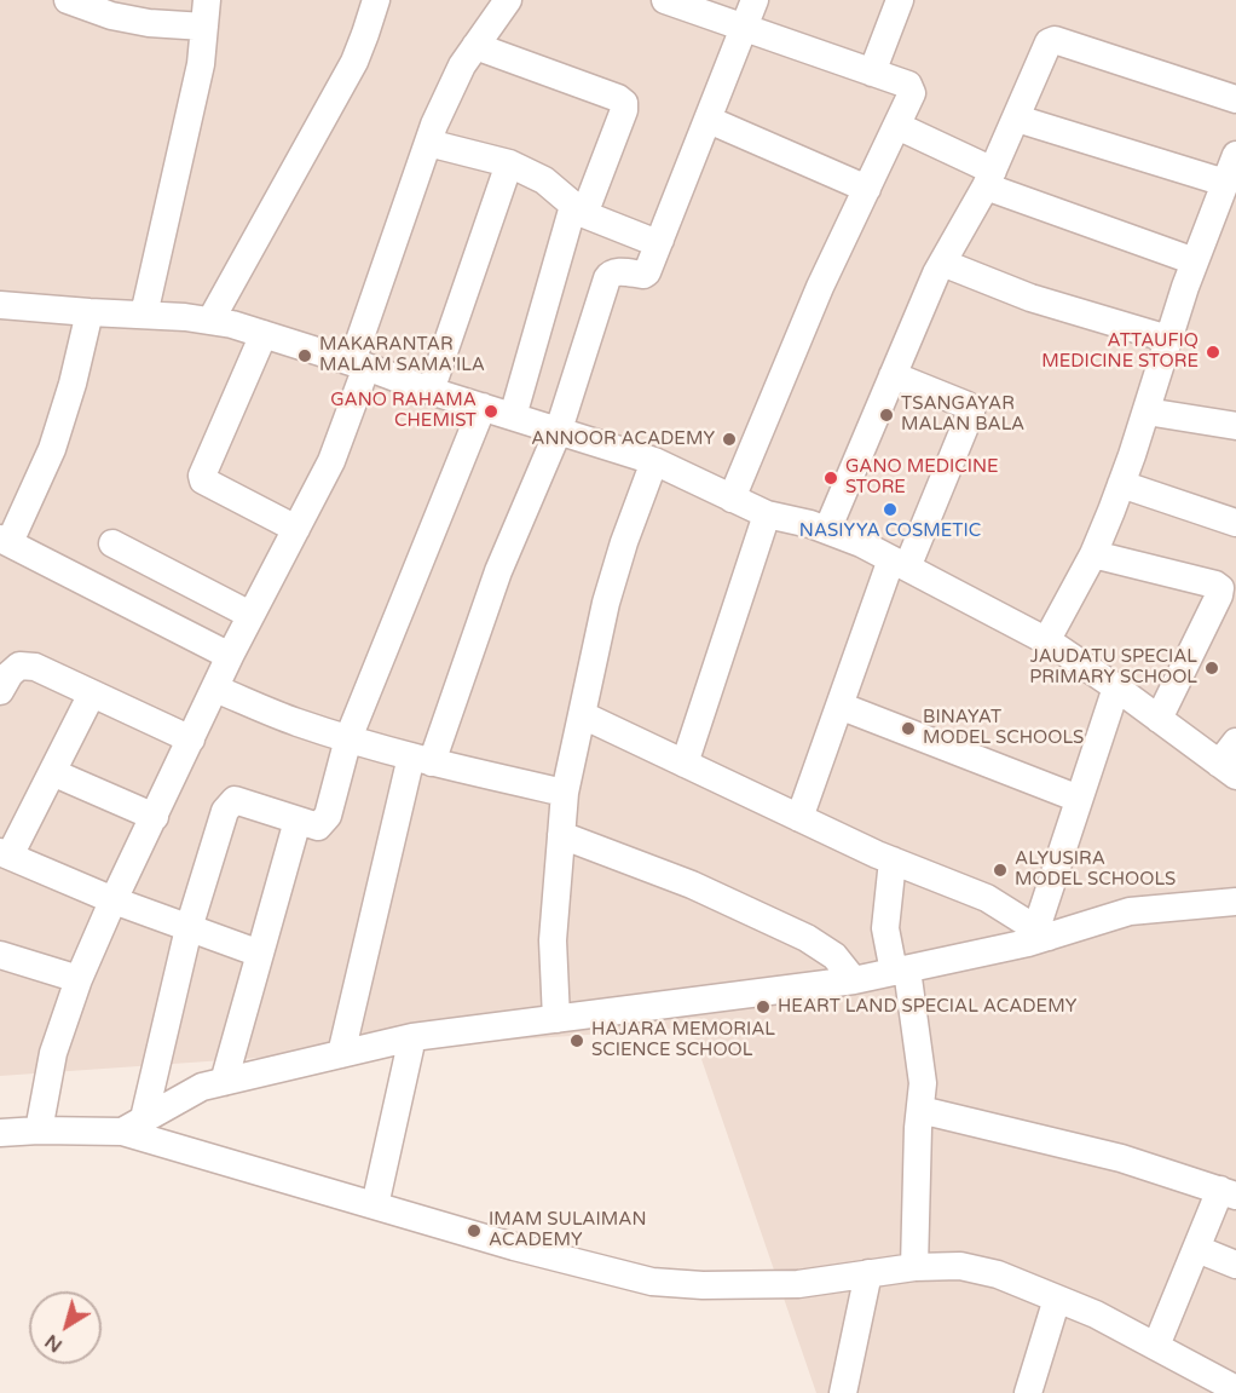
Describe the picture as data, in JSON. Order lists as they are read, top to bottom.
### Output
{
  "places": [
    "ATTAUFIQ MEDICINE STORE",
    "MAKARANTAR MALAM SAMA'ILA",
    "GANO RAHAMA CHEMIST",
    "TSANGAYAR MALAN BALA",
    "ANNOOR ACADEMY",
    "GANO MEDICINE STORE",
    "NASIYYA COSMETIC",
    "JAUDATU SPECIAL PRIMARY SCHOOL",
    "BINAYAT MODEL SCHOOLS",
    "ALYUSIRA MODEL SCHOOLS",
    "HEART LAND SPECIAL ACADEMY",
    "HAJARA MEMORIAL SCIENCE SCHOOL",
    "IMAM SULAIMAN ACADEMY"
  ],
  "north": "bottom left"
}
